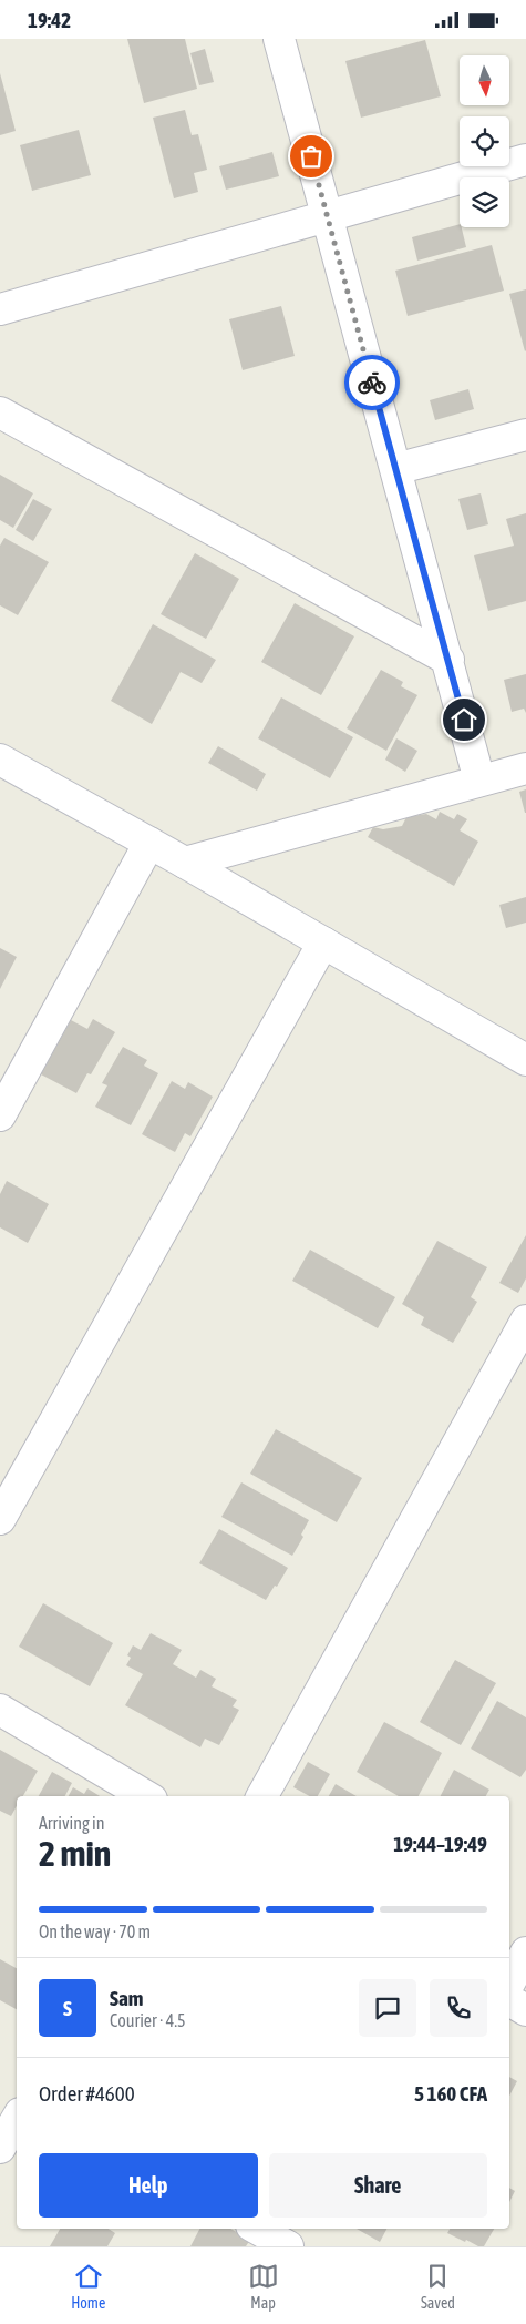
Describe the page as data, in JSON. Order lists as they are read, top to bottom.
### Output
{
  "north": "bottom",
  "page": {
    "status": "19:42",
    "heading": ["2 min", "Arriving in", "19:44–19:49"],
    "panel": [
      "Sam",
      "Courier · 4.5",
      "Order #4600",
      "5 160 CFA"
    ],
    "bar": "On the way · 70 m",
    "round": "S",
    "buttons": ["Help", "Share"],
    "tabs": ["Home", "Map", "Saved"]
  }
}
